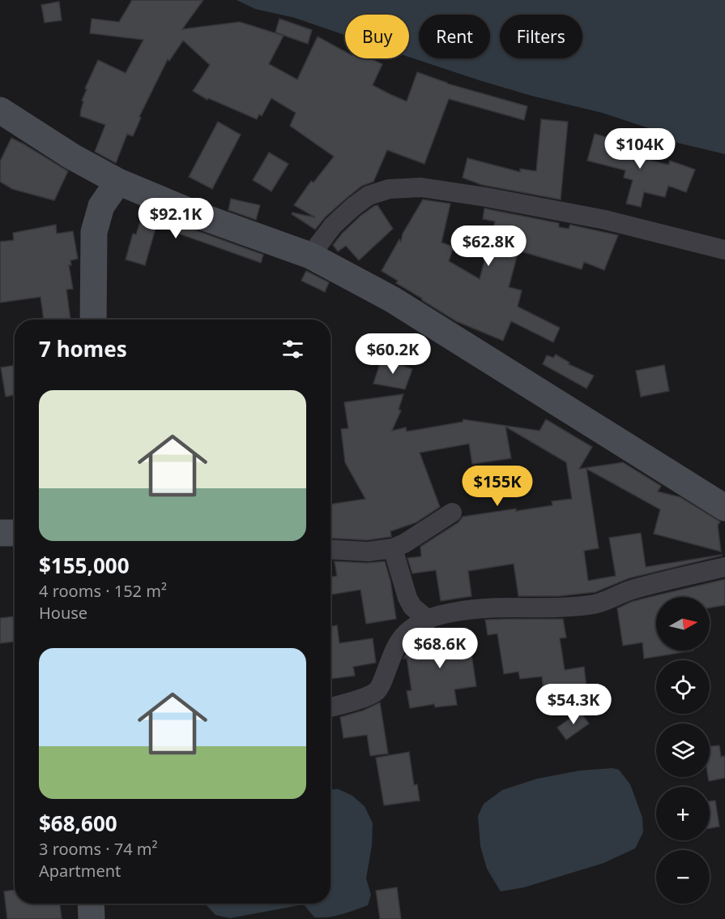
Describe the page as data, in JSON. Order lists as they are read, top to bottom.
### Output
{
  "north": "right",
  "page": {
    "chip": ["Buy", "Rent", "Filters"],
    "price": [
      "$104K",
      "$92.1K",
      "$62.8K",
      "$60.2K",
      "$155K",
      "$68.6K",
      "$54.3K"
    ],
    "heading": "7 homes",
    "list": [
      {
        "name": "$155,000",
        "note": "4 rooms · 152 m² · House"
      },
      {
        "name": "$68,600",
        "note": "3 rooms · 74 m² · Apartment"
      }
    ],
    "map_buttons": ["+", "−"]
  }
}
